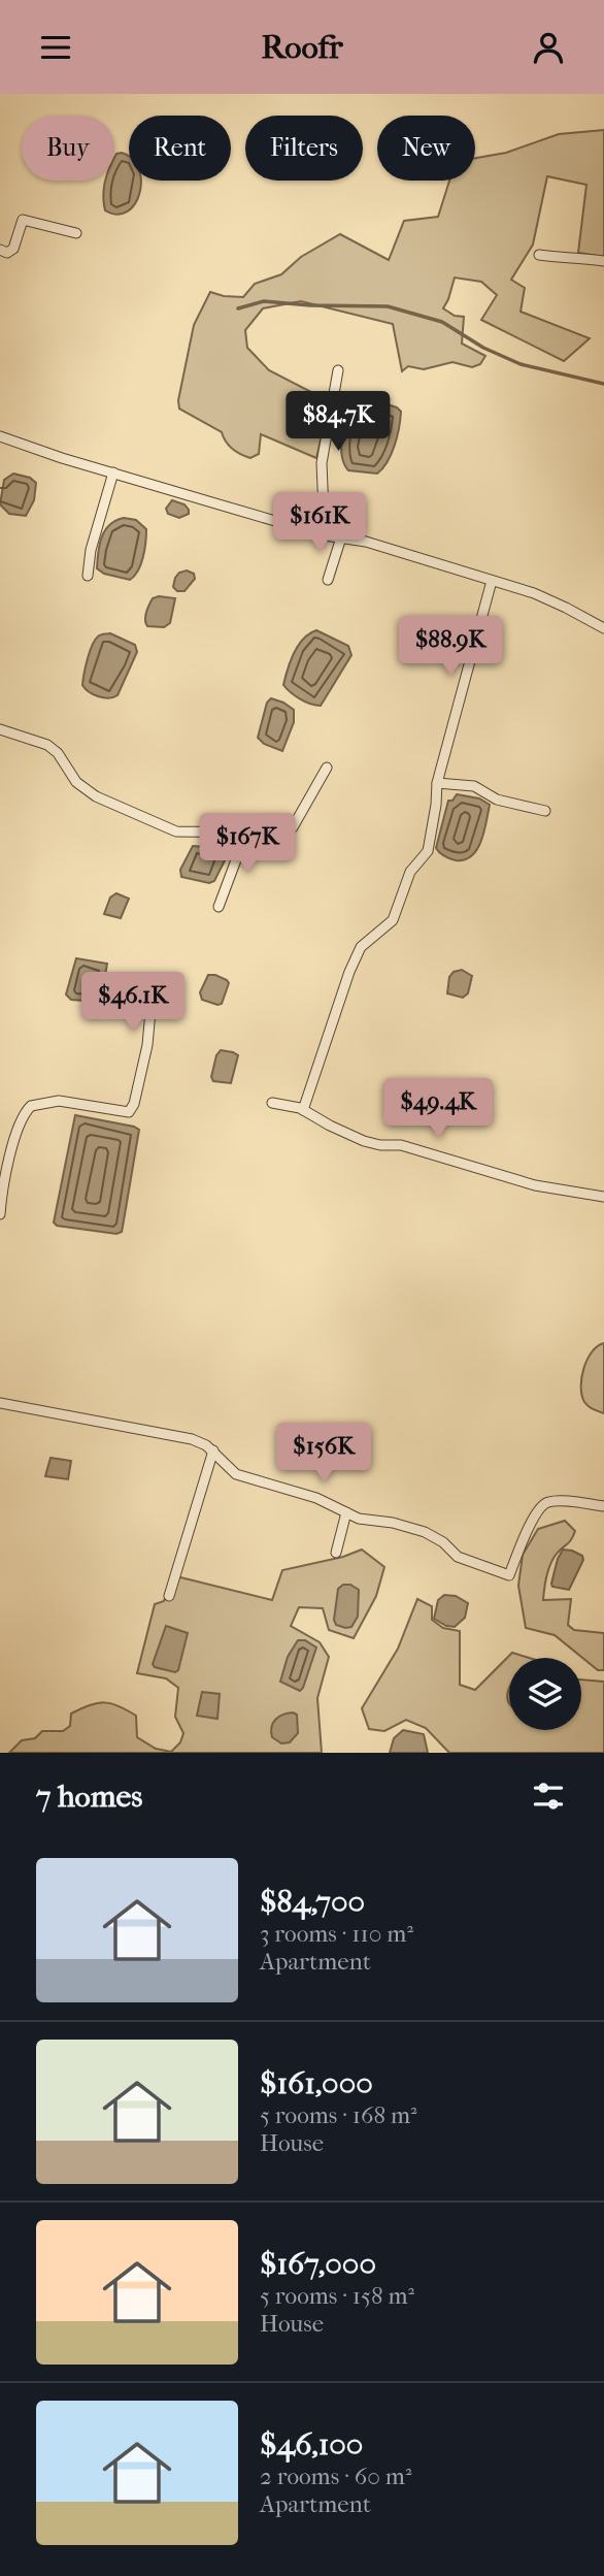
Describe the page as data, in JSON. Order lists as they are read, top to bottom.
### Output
{
  "page": {
    "header": "Roofr",
    "chip": [
      "Buy",
      "Rent",
      "Filters",
      "New"
    ],
    "price": [
      "$84.7K",
      "$161K",
      "$88.9K",
      "$167K",
      "$46.1K",
      "$49.4K",
      "$156K"
    ],
    "heading": "7 homes",
    "list": [
      {
        "name": "$84,700",
        "note": "3 rooms · 110 m² · Apartment"
      },
      {
        "name": "$161,000",
        "note": "5 rooms · 168 m² · House"
      },
      {
        "name": "$167,000",
        "note": "5 rooms · 158 m² · House"
      },
      {
        "name": "$46,100",
        "note": "2 rooms · 60 m² · Apartment"
      }
    ]
  }
}
